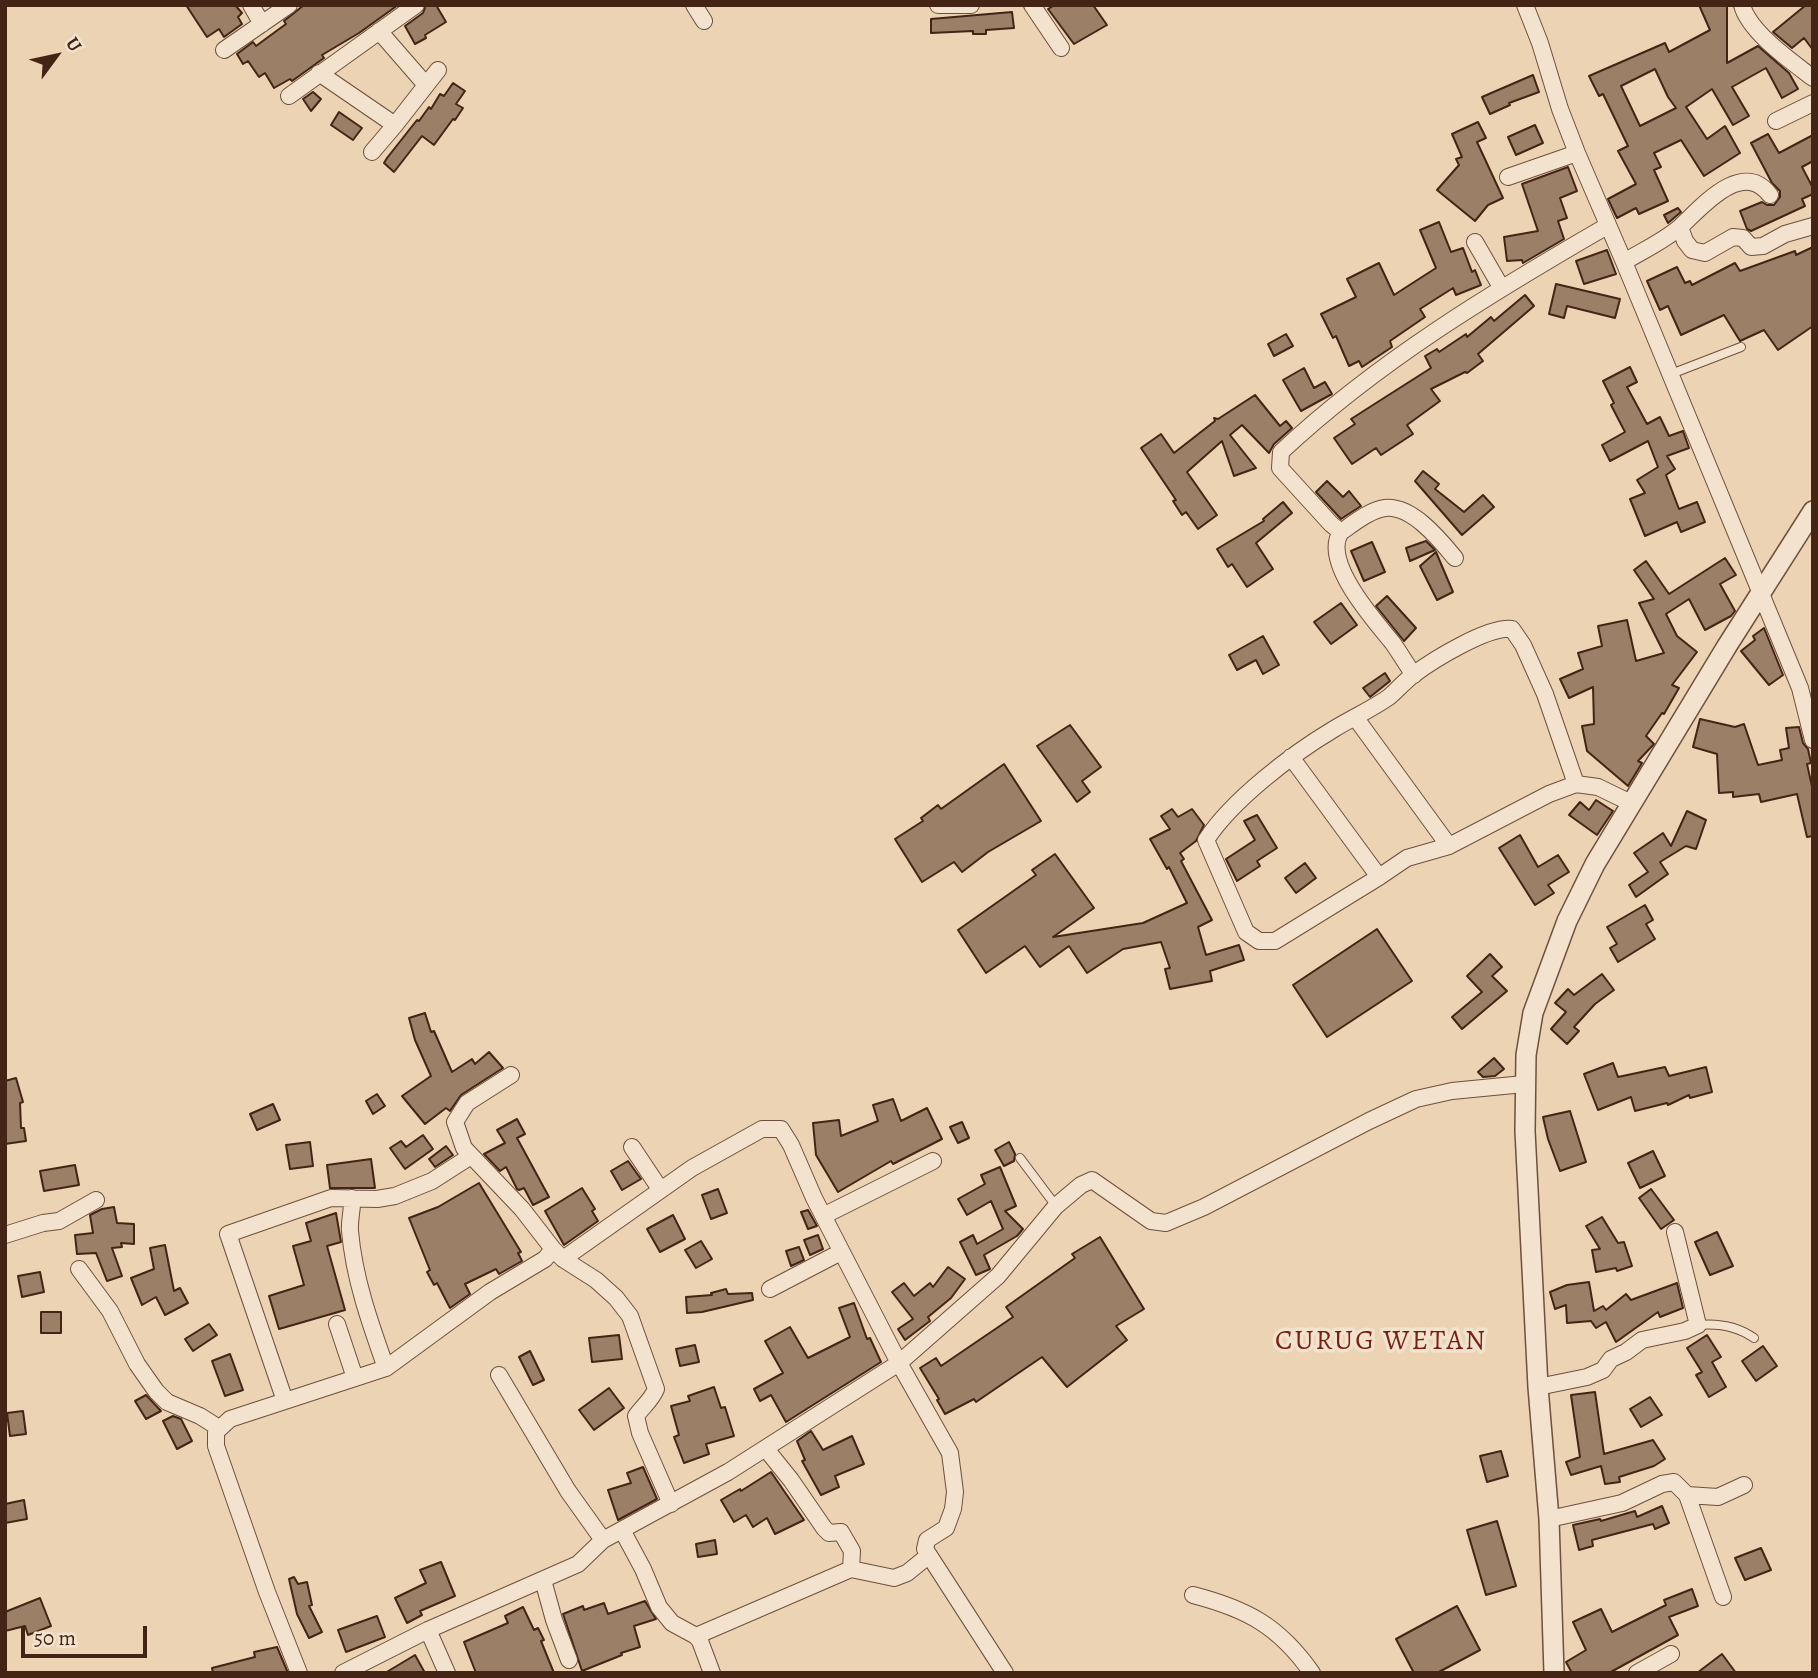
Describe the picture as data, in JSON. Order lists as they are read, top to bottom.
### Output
{
  "districts": ["CURUG WETAN"],
  "scale_bar": "50 m",
  "north": "top right"
}
